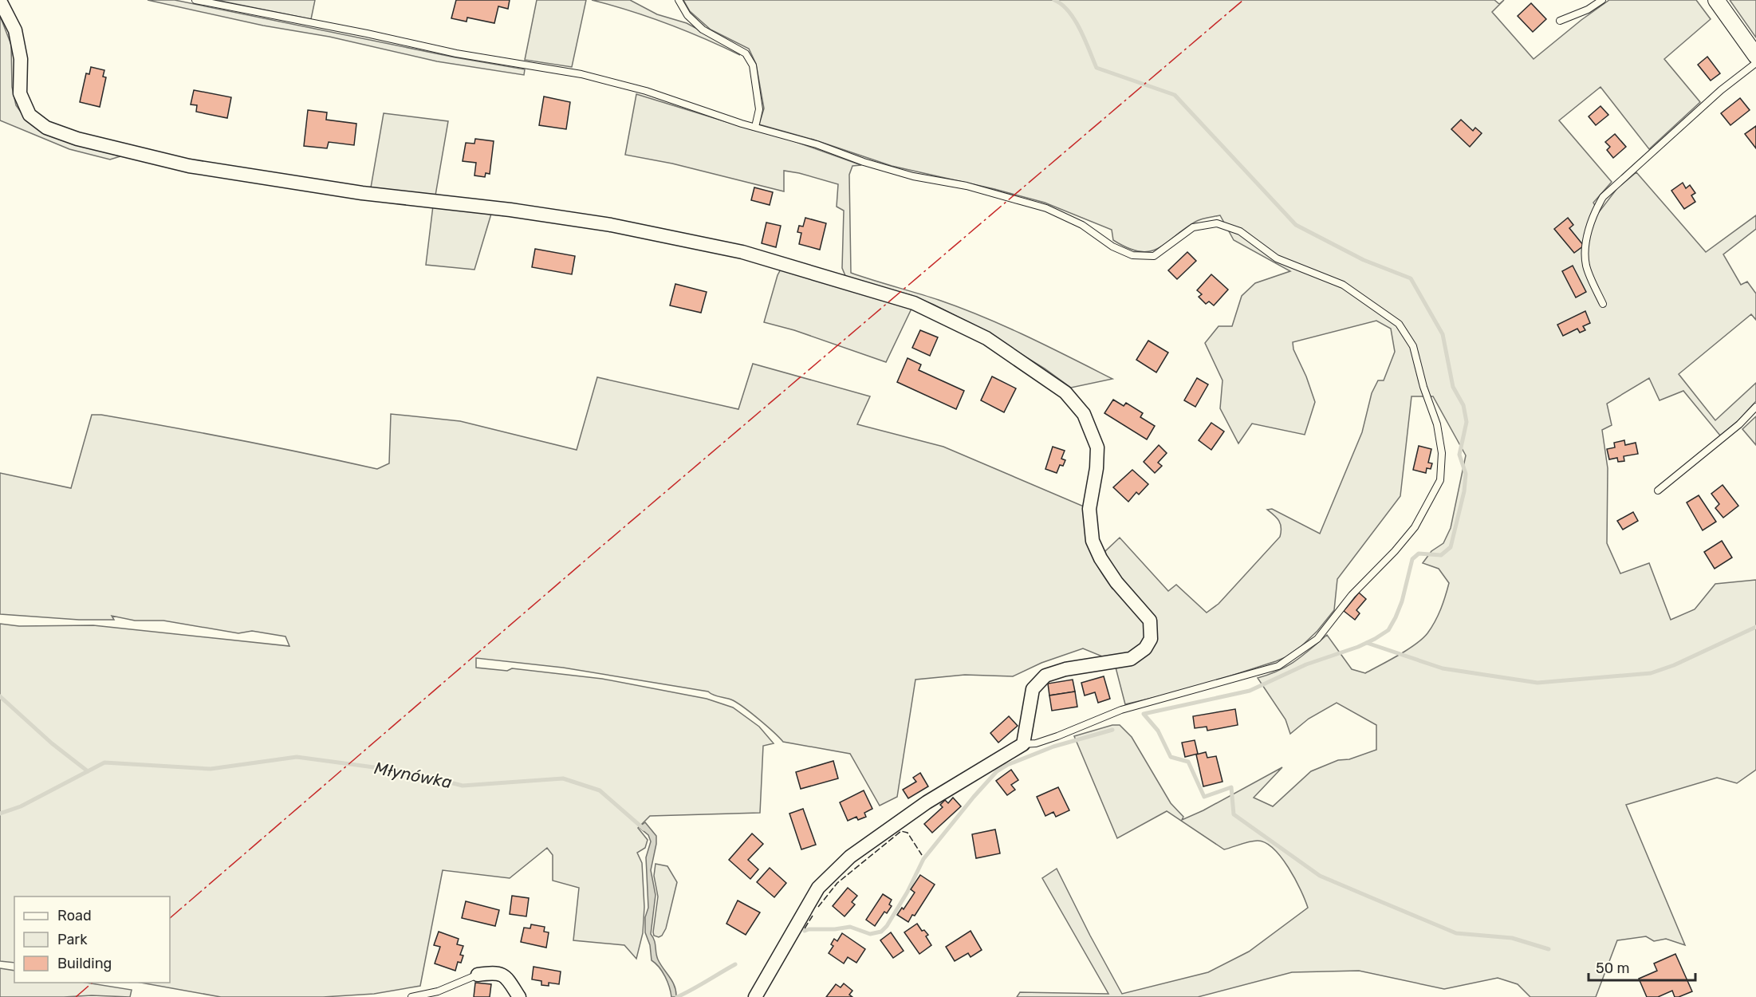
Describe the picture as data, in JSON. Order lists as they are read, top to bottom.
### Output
{
  "water": ["Młynówka"],
  "legend": ["Road", "Park", "Building"],
  "scale_bar": "50 m"
}
